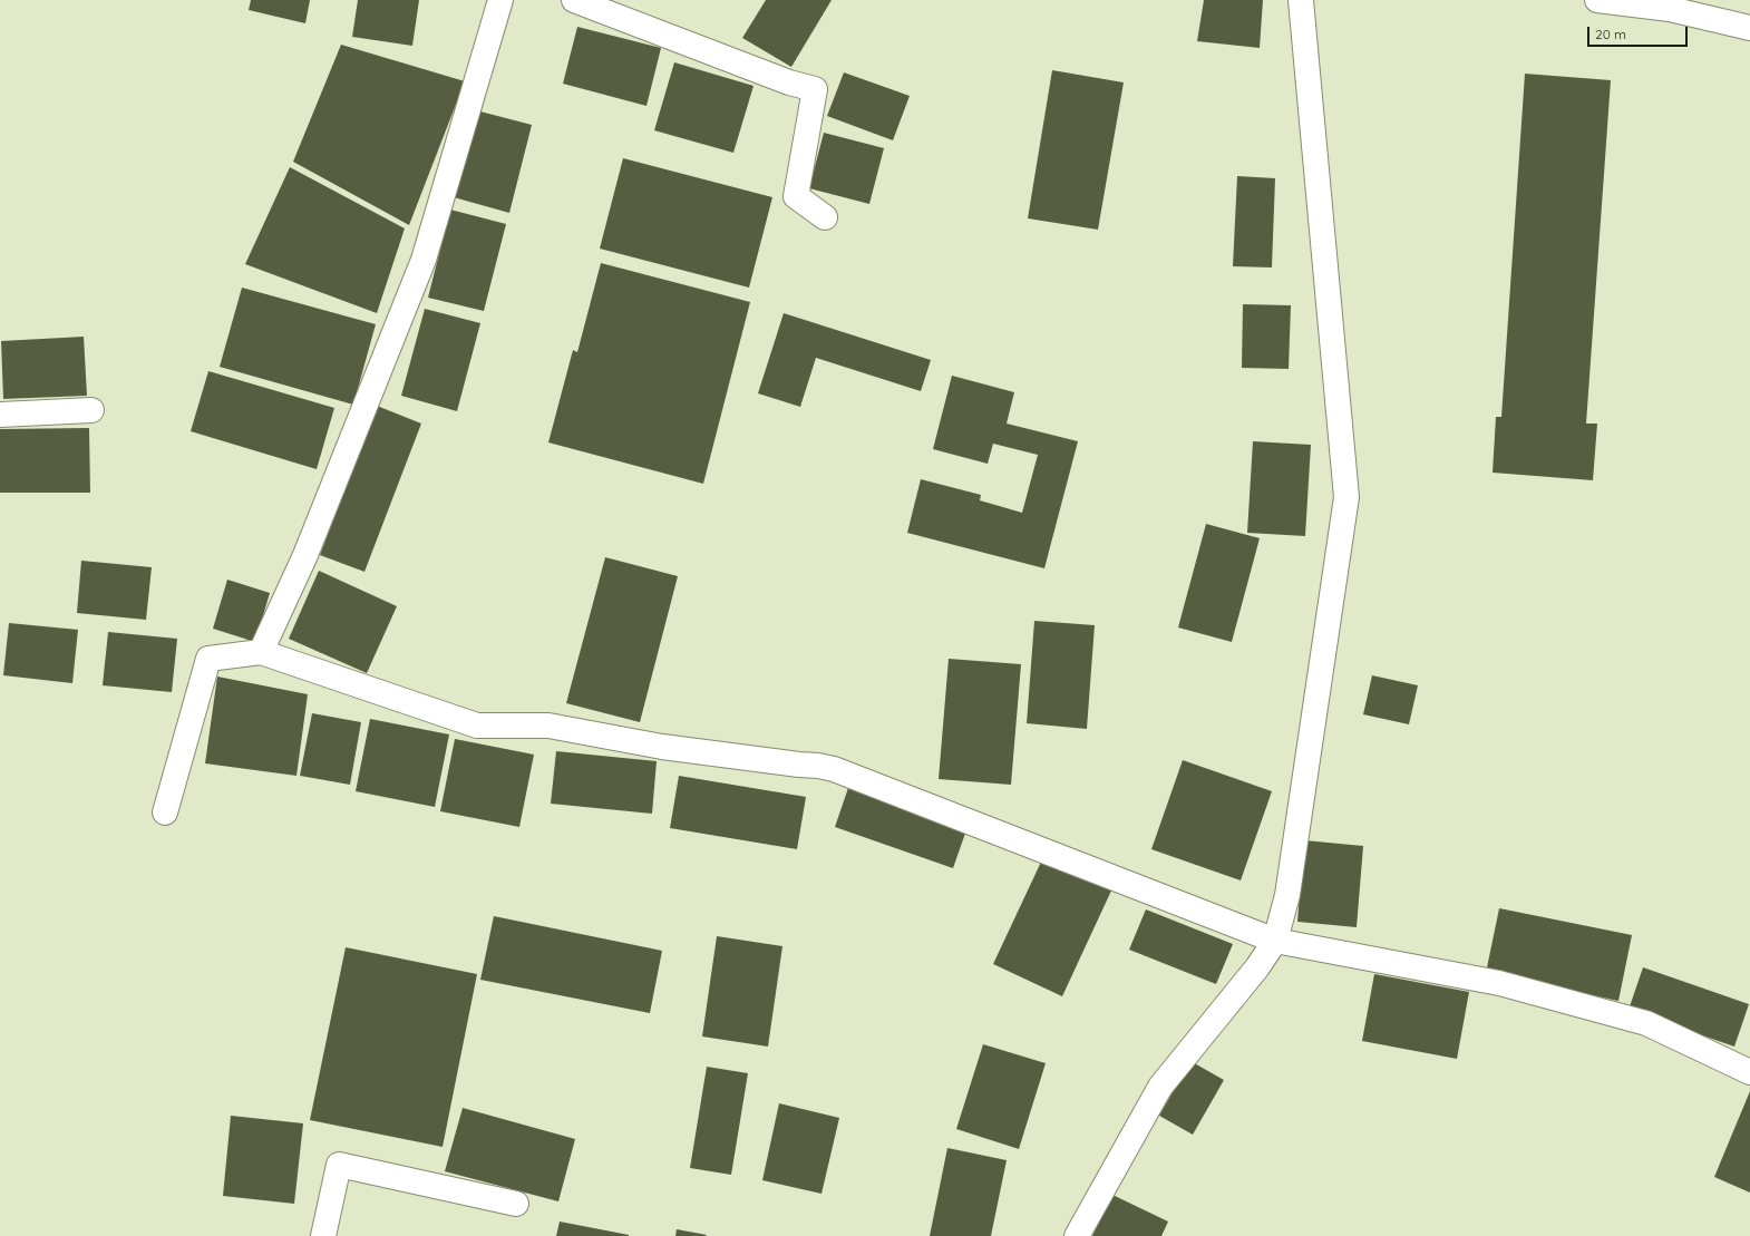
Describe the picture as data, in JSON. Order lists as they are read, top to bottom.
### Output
{
  "scale_bar": "20 m"
}
